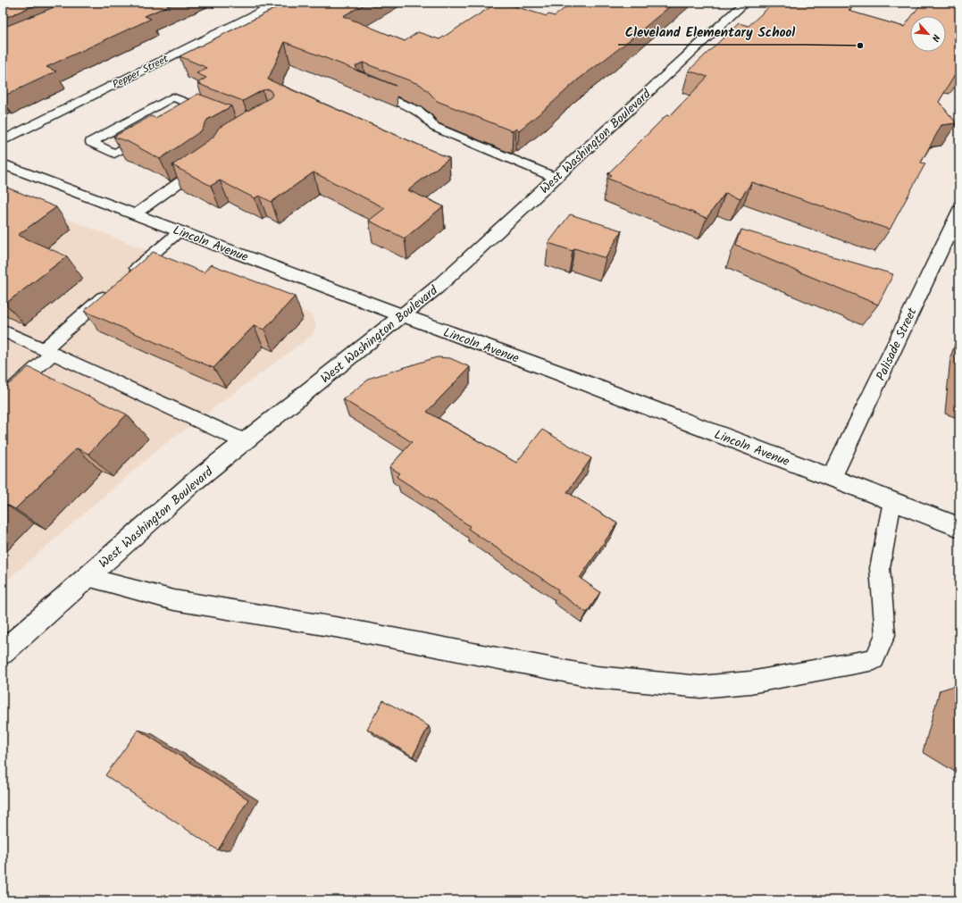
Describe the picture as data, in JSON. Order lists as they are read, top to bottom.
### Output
{
  "streets": {
    "street": [
      "Pepper Street",
      "West Washington Boulevard",
      "Lincoln Avenue",
      "Palisade Street"
    ]
  },
  "crossings": [
    ["West Washington Boulevard", "Lincoln Avenue"],
    ["Lincoln Avenue", "Palisade Street"]
  ],
  "places": ["Cleveland Elementary School"],
  "north": "bottom right"
}
